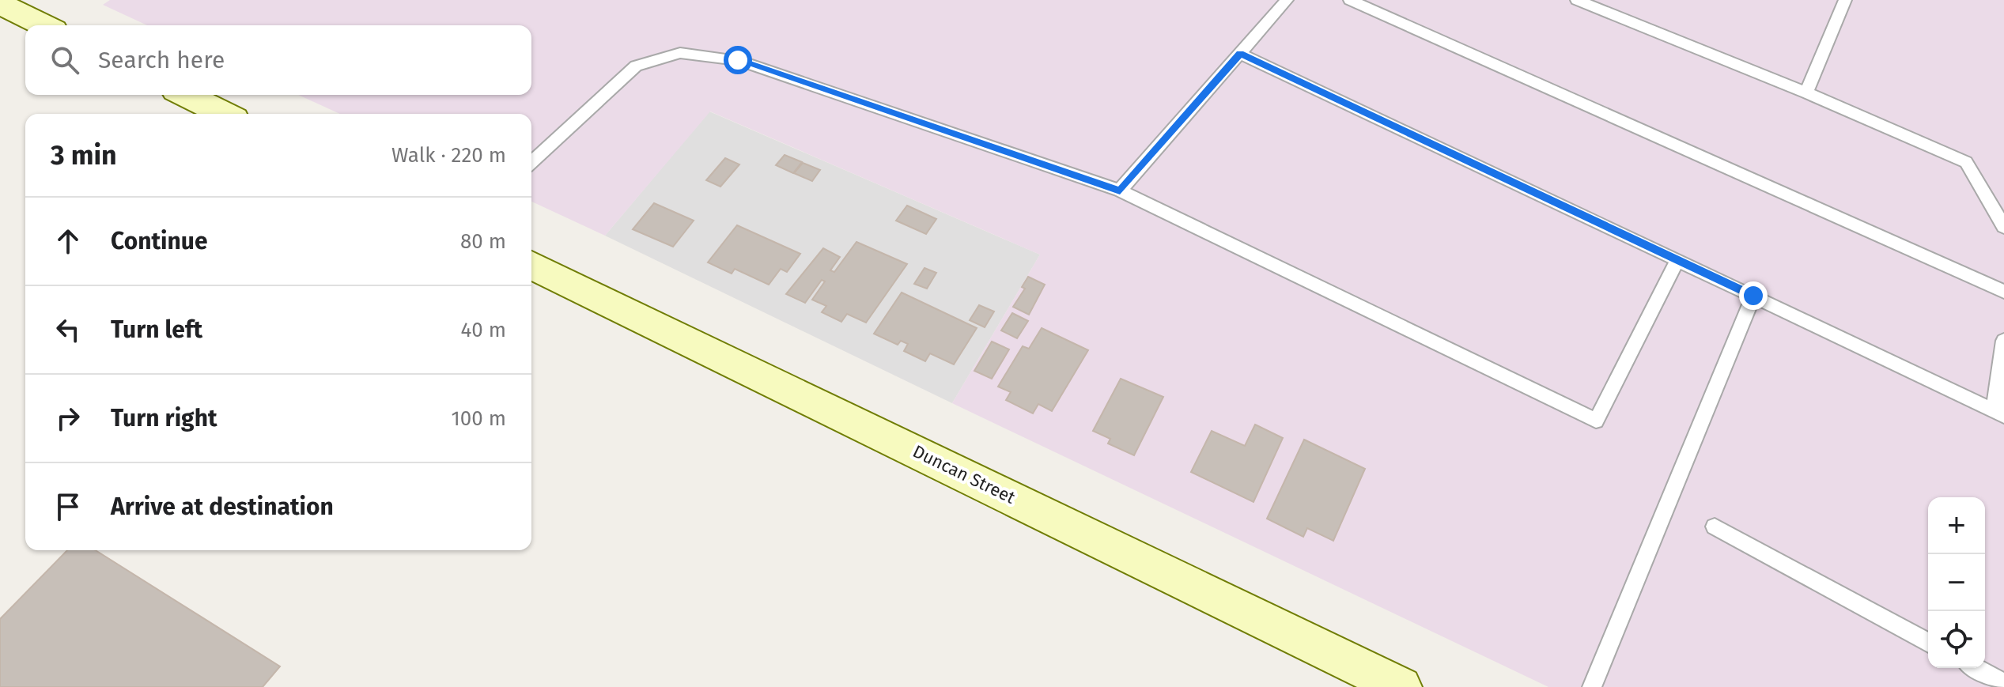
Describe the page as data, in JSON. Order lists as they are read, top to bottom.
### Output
{
  "streets": {
    "street": ["Duncan Street"]
  },
  "page": {
    "search": "Search here",
    "heading": ["3 min", "Walk · 220 m"],
    "list": [
      ["Continue", "80 m"],
      ["Turn left", "40 m"],
      ["Turn right", "100 m"],
      "Arrive at destination"
    ],
    "map_buttons": ["+", "−"]
  }
}
